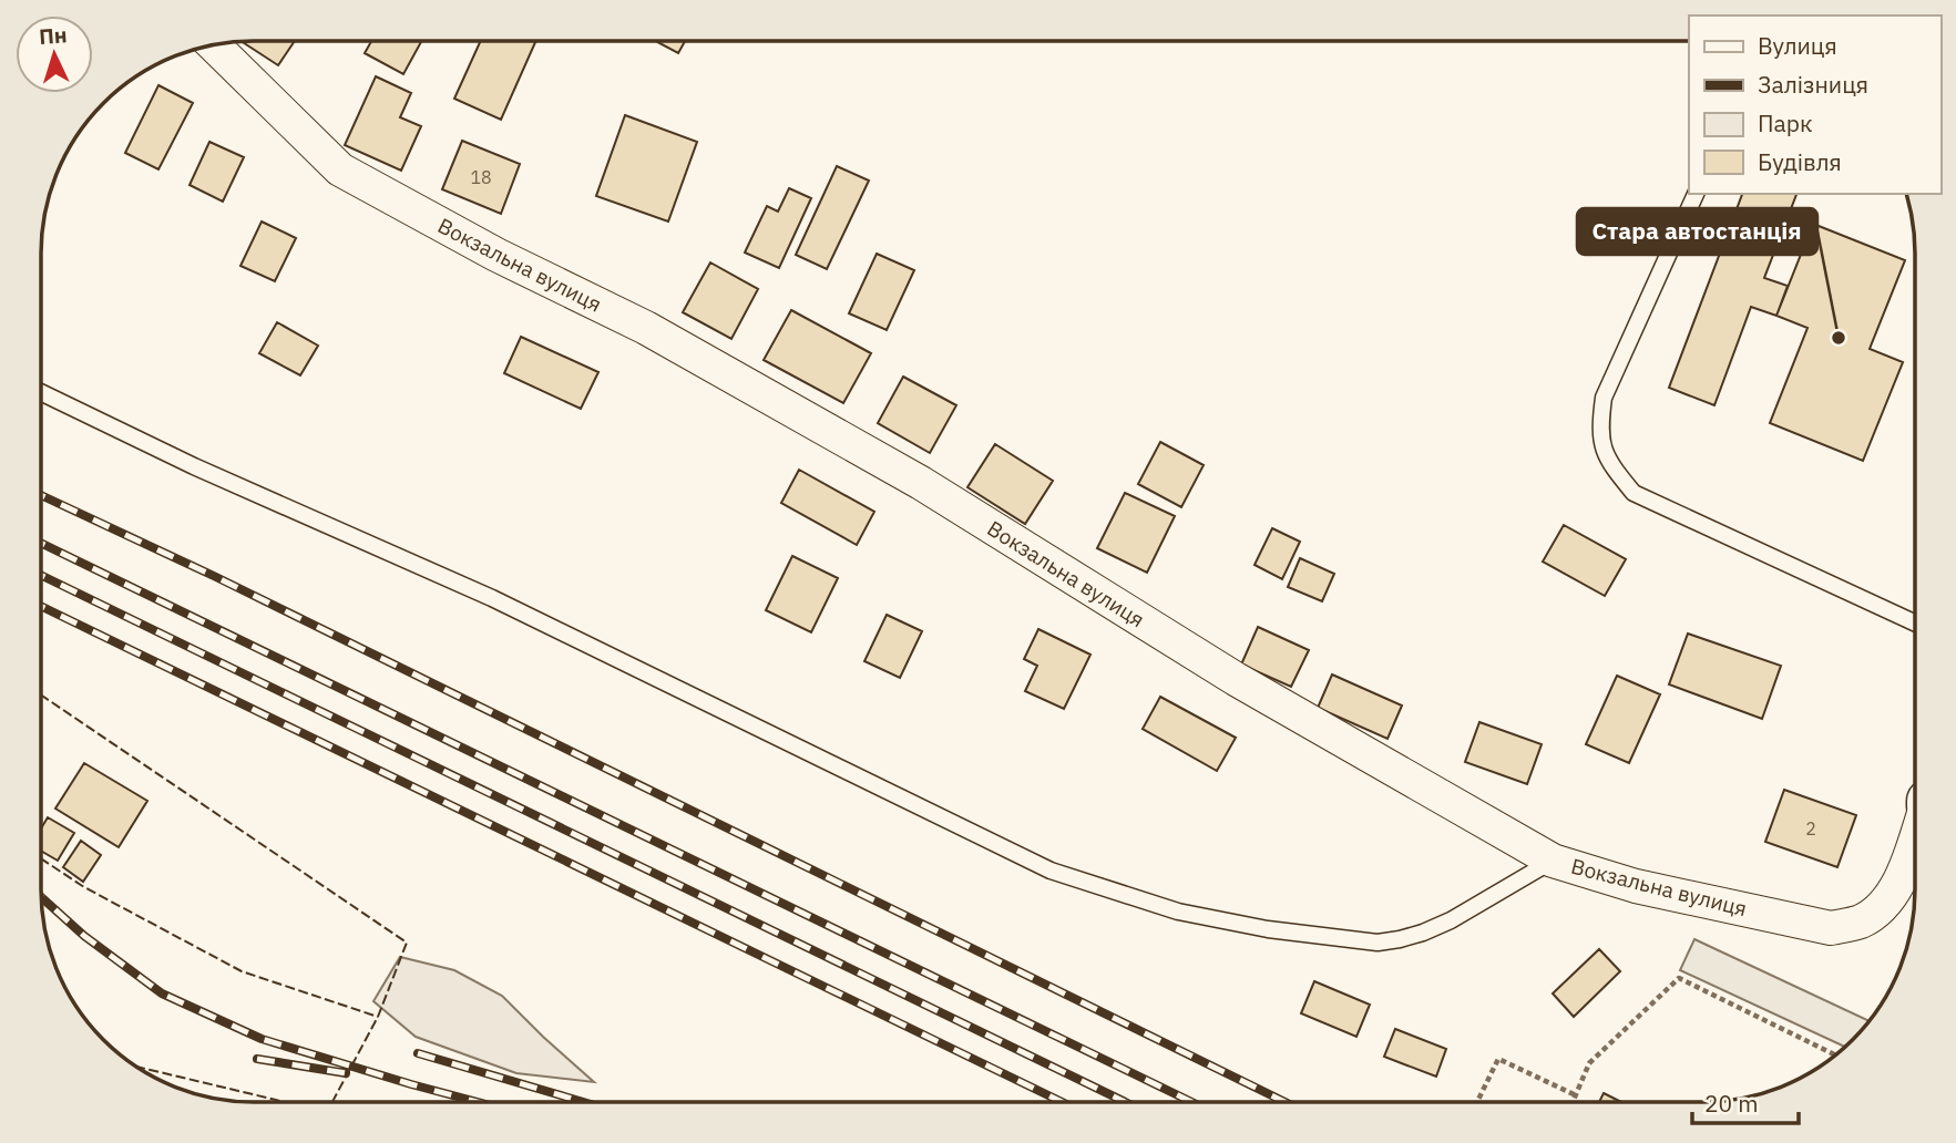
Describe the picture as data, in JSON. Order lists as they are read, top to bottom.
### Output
{
  "streets": {
    "street": ["Вокзальна вулиця"]
  },
  "places": ["Стара автостанція"],
  "house_numbers": ["18", "2"],
  "legend": [
    "Вулиця",
    "Залізниця",
    "Парк",
    "Будівля"
  ],
  "scale_bar": "20 m",
  "north": "top"
}
